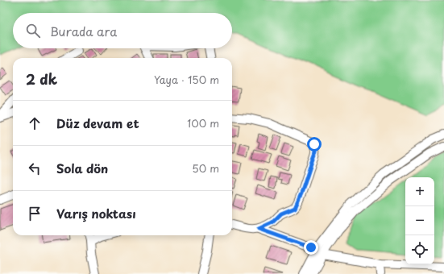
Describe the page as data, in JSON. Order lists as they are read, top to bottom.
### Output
{
  "page": {
    "search": "Burada ara",
    "heading": ["2 dk", "Yaya · 150 m"],
    "list": [
      ["Düz devam et", "100 m"],
      ["Sola dön", "50 m"],
      "Varış noktası"
    ],
    "map_buttons": ["+", "−"]
  }
}
